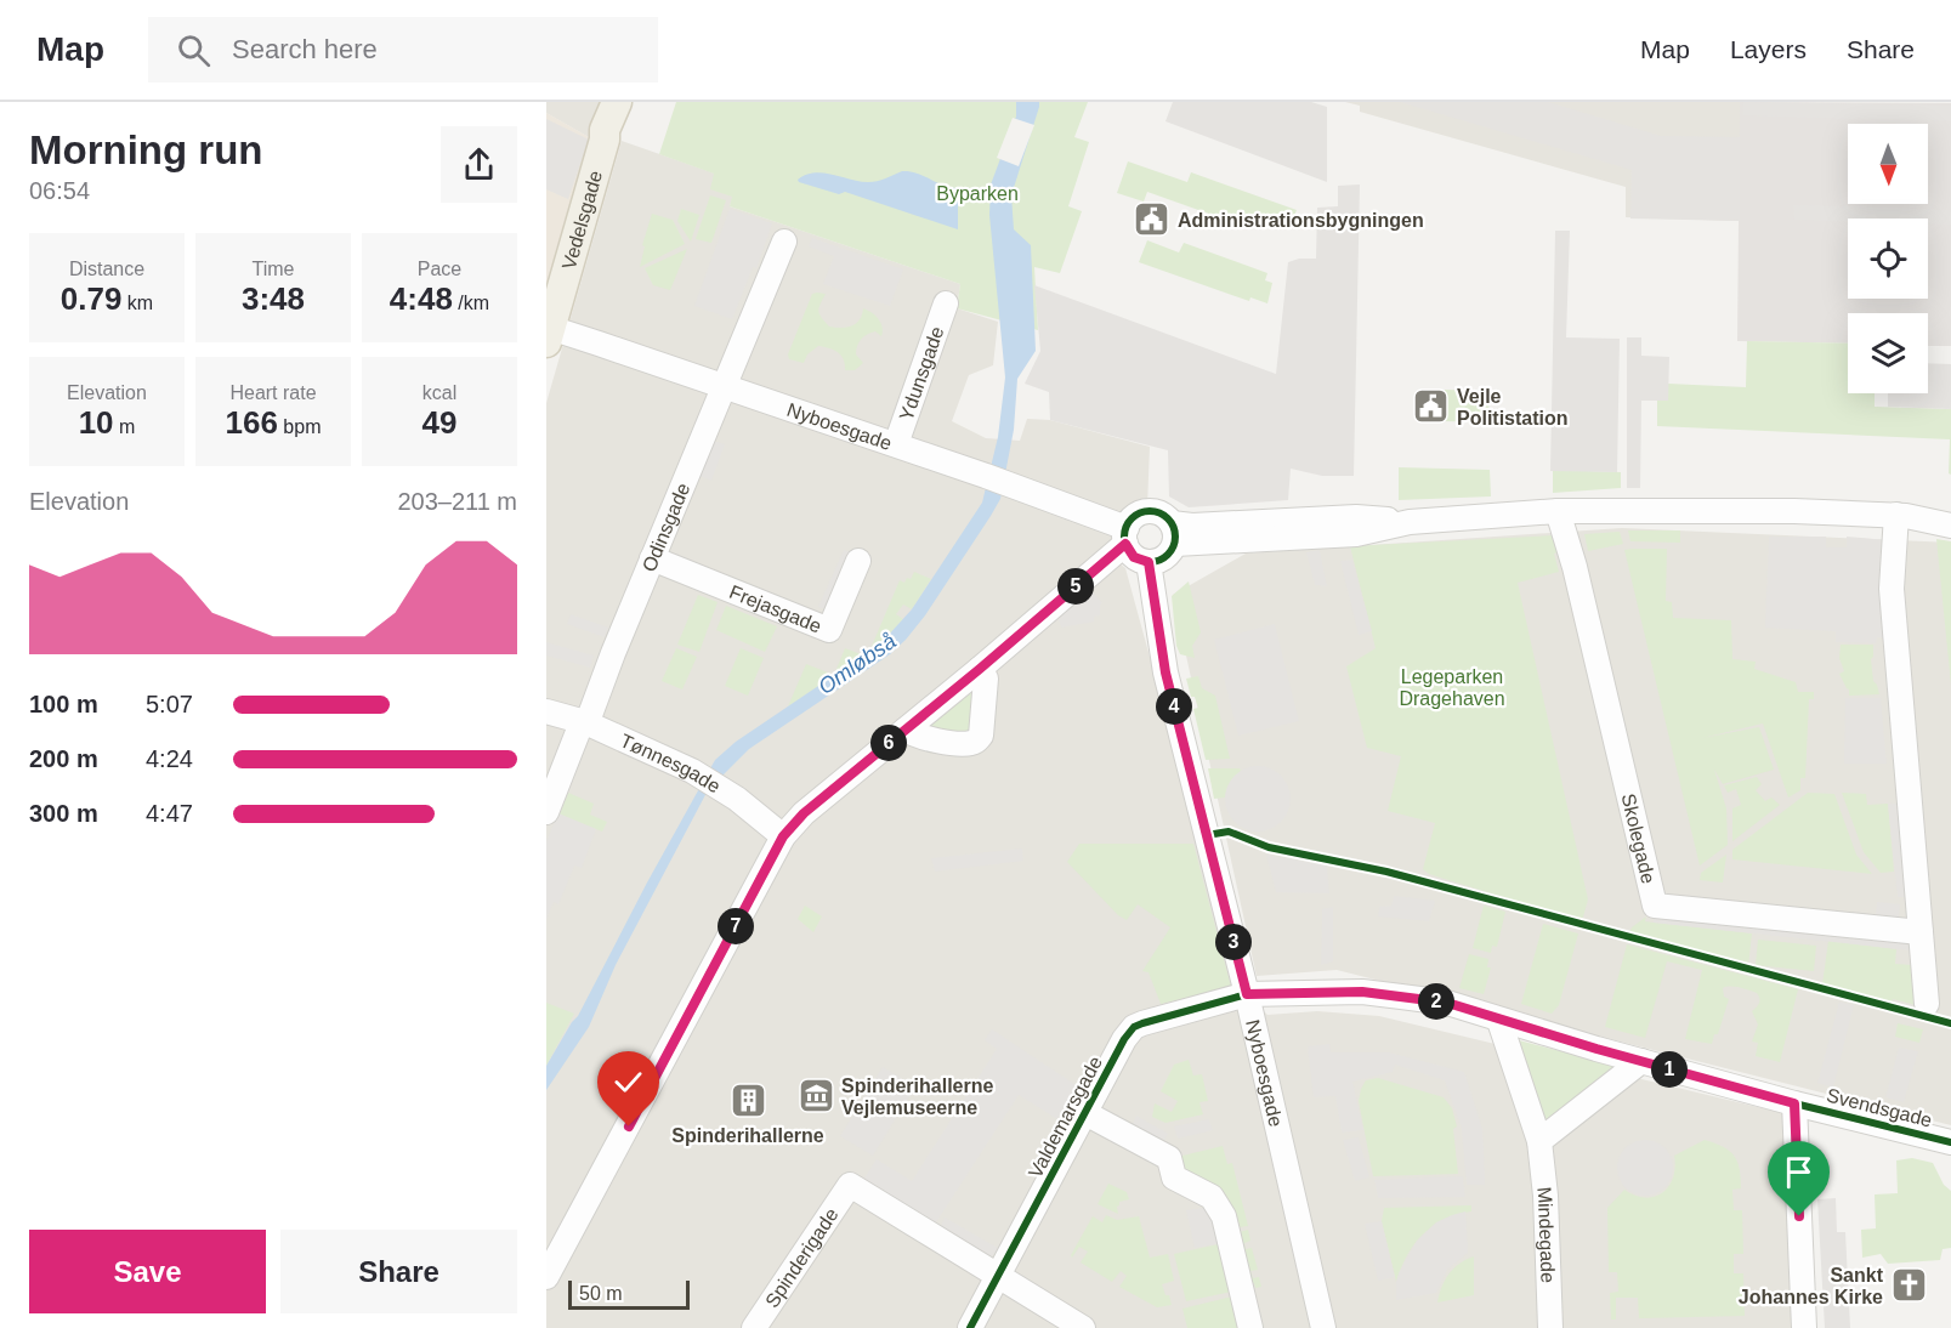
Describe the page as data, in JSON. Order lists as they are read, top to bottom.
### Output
{
  "streets": {
    "main road": ["Vedelsgade"],
    "street": [
      "Ydunsgade",
      "Nyboesgade",
      "Odinsgade",
      "Frejasgade",
      "Tønnesgade",
      "Skolegade",
      "Svendsgade",
      "Valdemarsgade",
      "Mindegade",
      "Spinderigade"
    ]
  },
  "crossings": [
    ["Vedelsgade", "Nyboesgade"],
    ["Ydunsgade", "Nyboesgade"],
    ["Nyboesgade", "Odinsgade"],
    ["Nyboesgade", "Svendsgade"],
    ["Nyboesgade", "Valdemarsgade"],
    ["Odinsgade", "Frejasgade"],
    ["Odinsgade", "Tønnesgade"],
    ["Svendsgade", "Valdemarsgade"],
    ["Svendsgade", "Mindegade"],
    ["Valdemarsgade", "Spinderigade"]
  ],
  "water": ["Omløbså"],
  "parks": ["Byparken", "Legeparken Dragehaven"],
  "places": {
    "public building": ["Administrationsbygningen", "Vejle Politistation"],
    "museum": ["Spinderihallerne Vejlemuseerne"],
    "building": ["Spinderihallerne"],
    "church": ["Sankt Johannes Kirke"]
  },
  "scale_bar": "50 m",
  "north": "bottom",
  "page": {
    "header": "Map",
    "search": "Search here",
    "nav": ["Map", "Layers", "Share"],
    "heading": ["Morning run", "06:54"],
    "stats": [
      ["Distance", "0.79 km"],
      ["Time", "3:48"],
      ["Pace", "4:48 /km"],
      ["Elevation", "10 m"],
      ["Heart rate", "166 bpm"],
      ["kcal", "49"]
    ],
    "chart": ["Elevation", "203–211 m"],
    "pins": [
      "5",
      "4",
      "6",
      "7",
      "3",
      "2",
      "1"
    ],
    "list": [
      {
        "name": "100 m",
        "note": "5:07"
      },
      {
        "name": "200 m",
        "note": "4:24"
      },
      {
        "name": "300 m",
        "note": "4:47"
      }
    ],
    "buttons": ["Save", "Share"],
    "scale": "50 m"
  }
}
